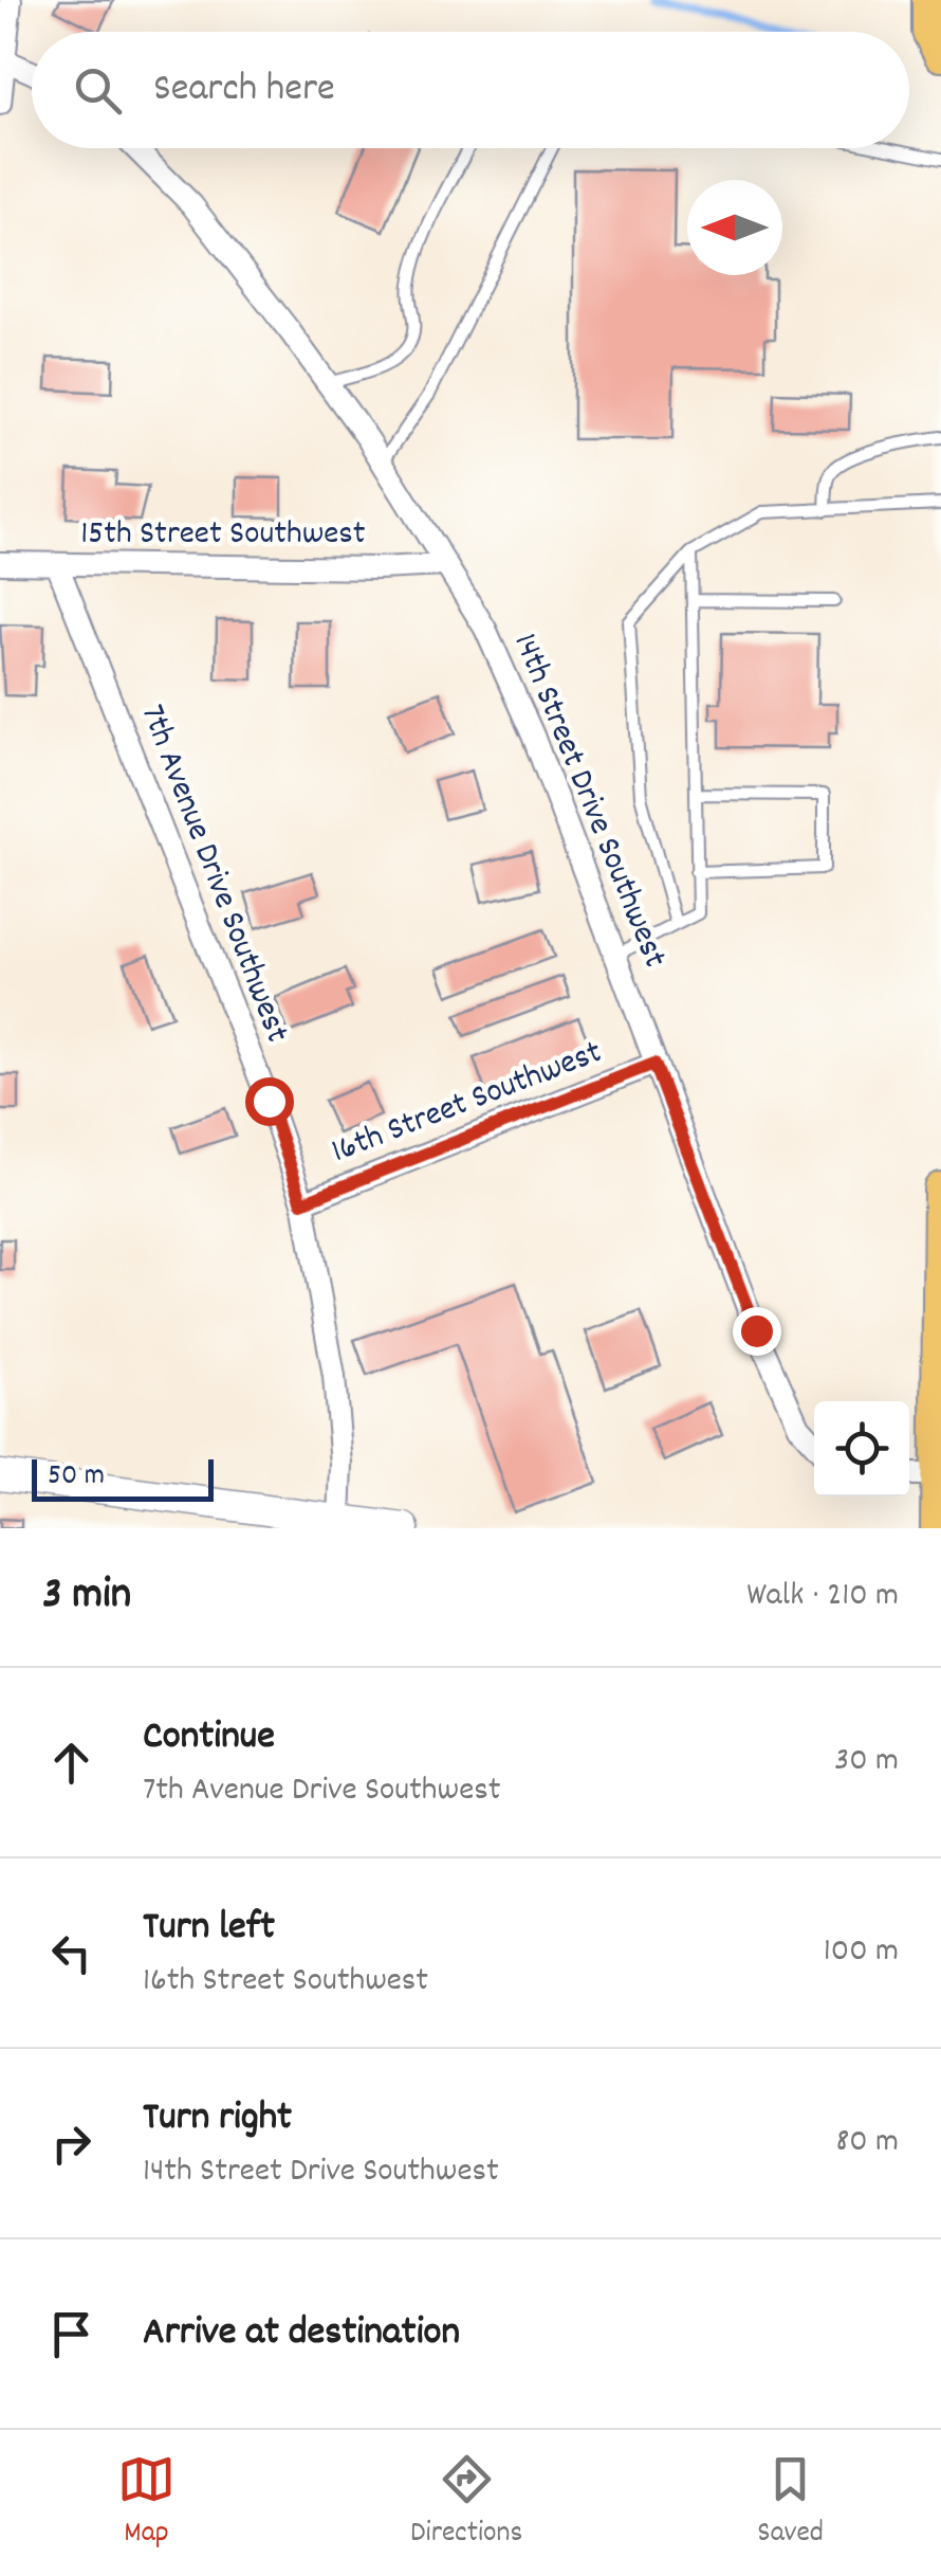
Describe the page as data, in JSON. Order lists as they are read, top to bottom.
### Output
{
  "streets": {
    "street": [
      "15th Street Southwest",
      "14th Street Drive Southwest",
      "7th Avenue Drive Southwest",
      "16th Street Southwest"
    ]
  },
  "crossings": [
    ["15th Street Southwest", "14th Street Drive Southwest"],
    ["15th Street Southwest", "7th Avenue Drive Southwest"],
    ["14th Street Drive Southwest", "16th Street Southwest"],
    ["7th Avenue Drive Southwest", "16th Street Southwest"]
  ],
  "scale_bar": "50 m",
  "north": "left",
  "page": {
    "search": "Search here",
    "scale": "50 m",
    "heading": ["3 min", "Walk · 210 m"],
    "list": [
      ["Continue", "7th Avenue Drive Southwest", "30 m"],
      ["Turn left", "16th Street Southwest", "100 m"],
      ["Turn right", "14th Street Drive Southwest", "80 m"],
      "Arrive at destination"
    ],
    "nav": ["Map", "Directions", "Saved"]
  }
}
